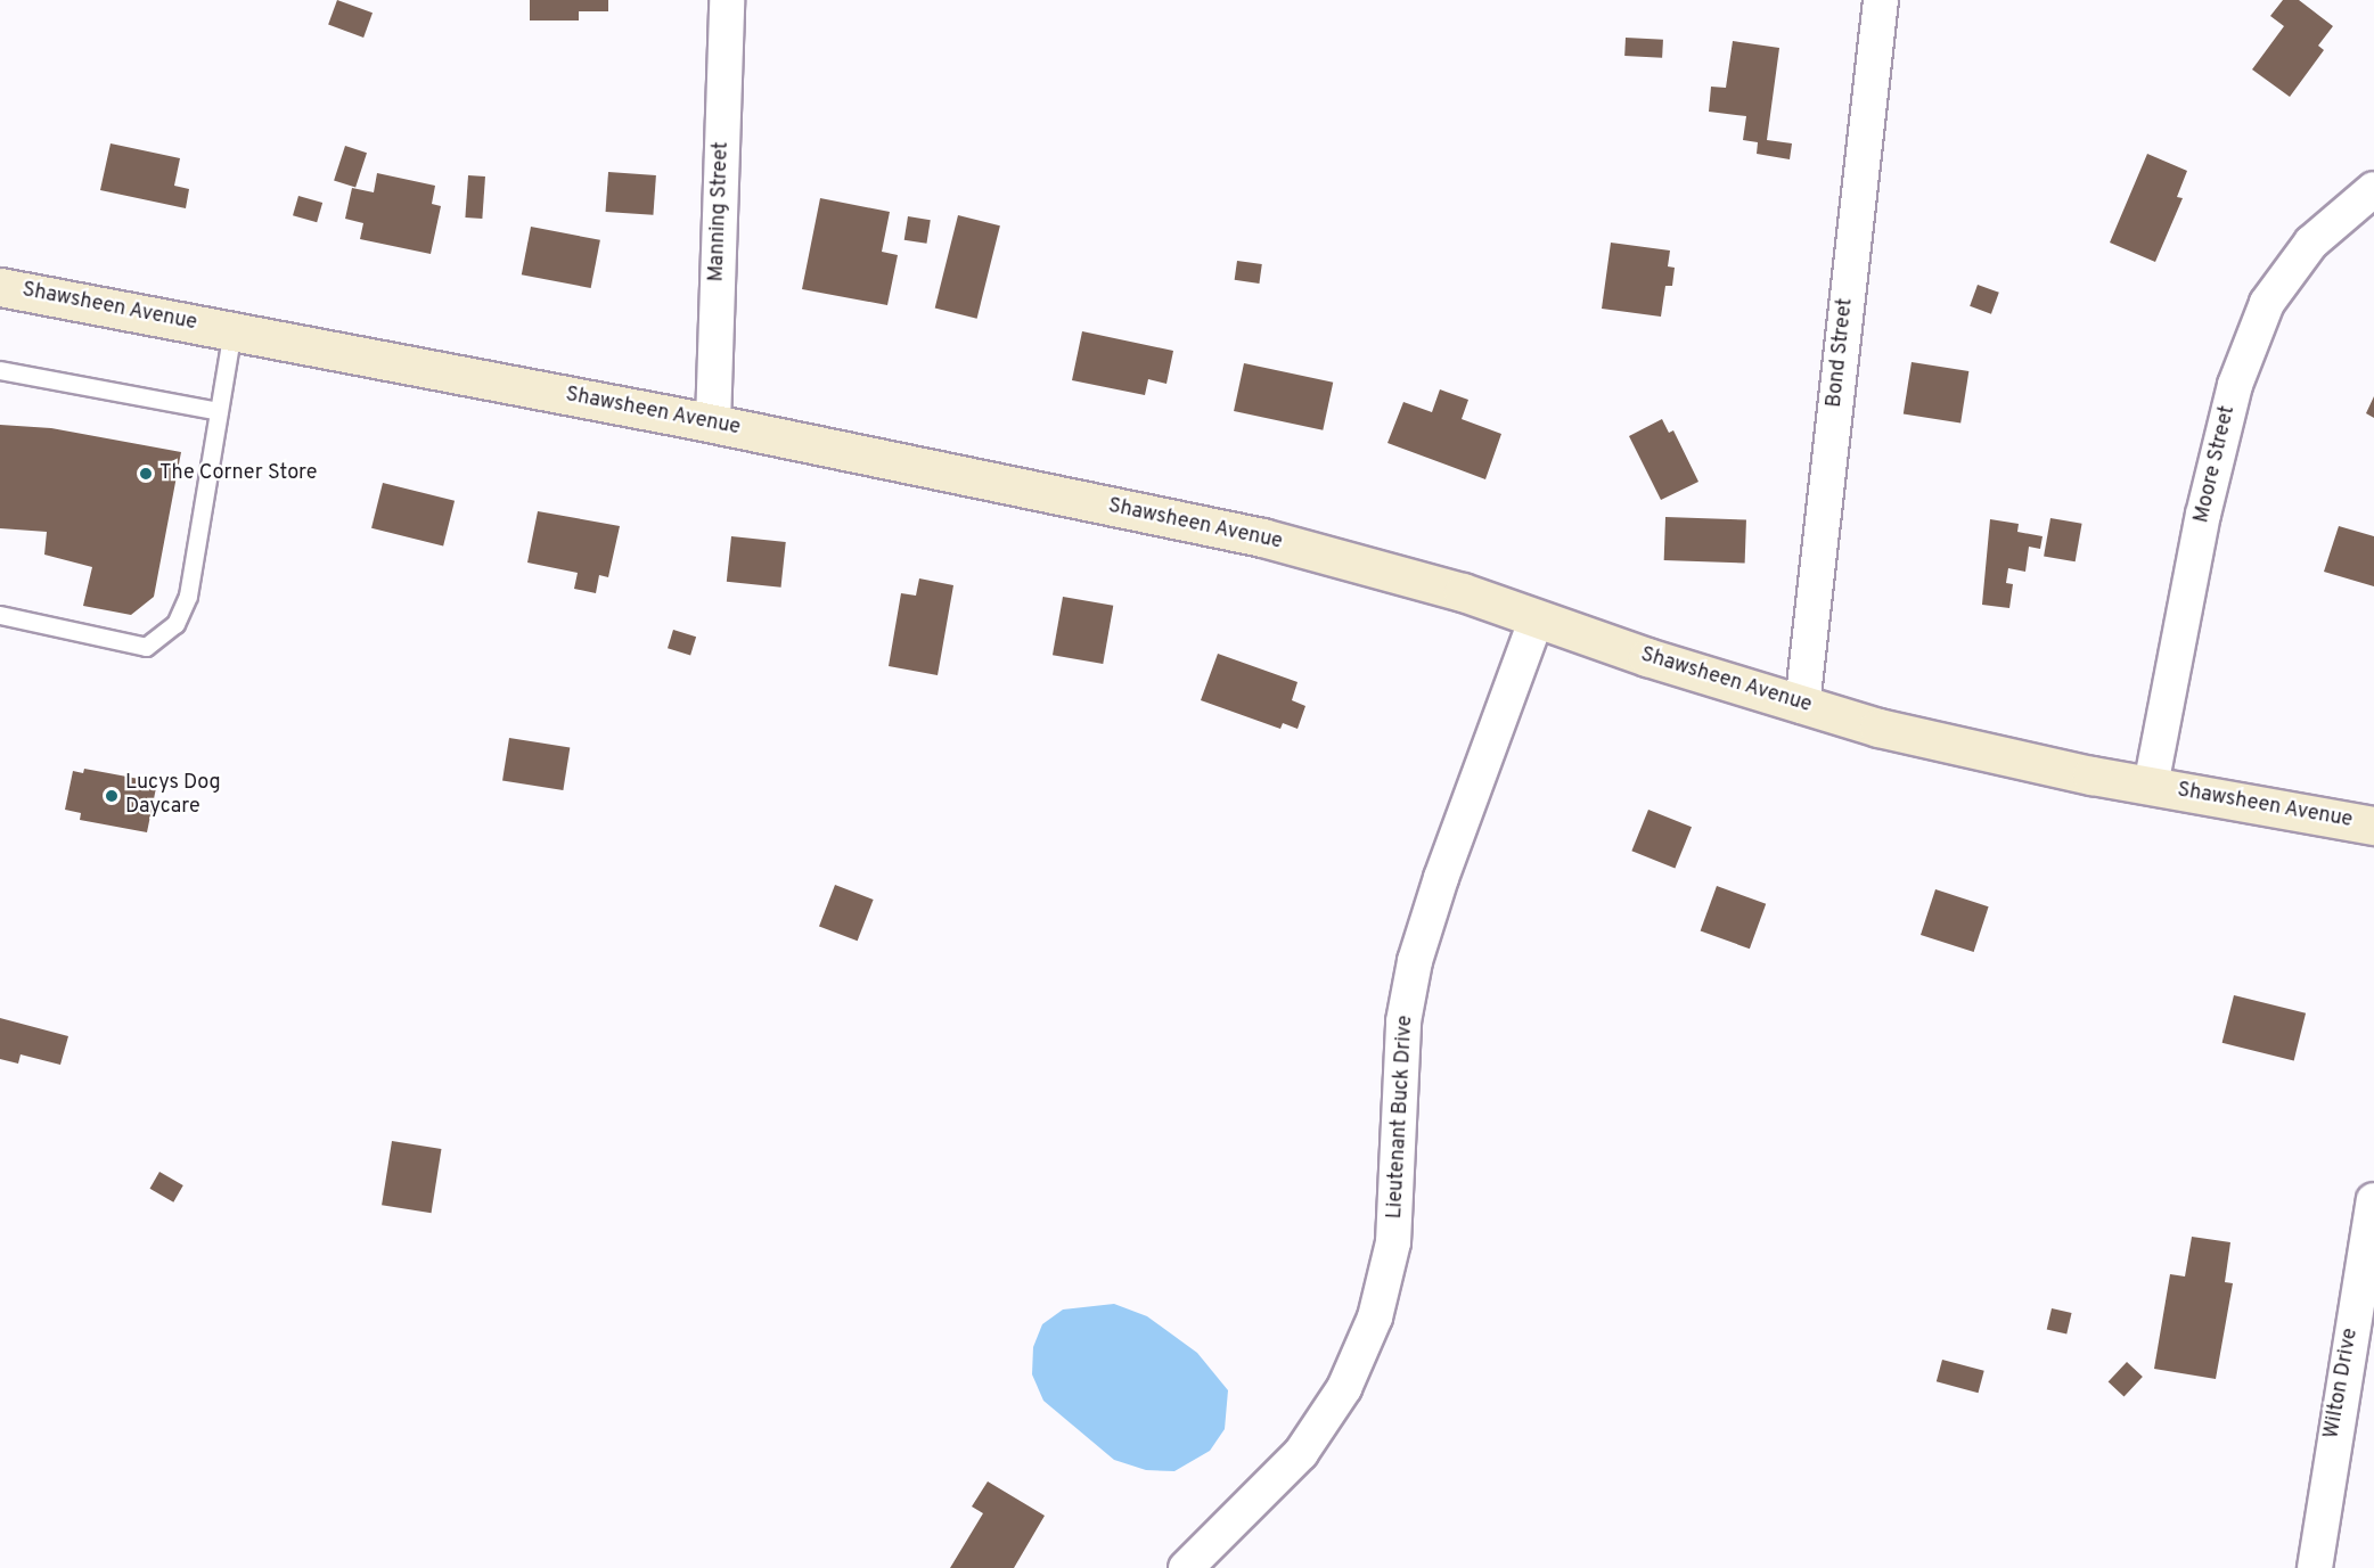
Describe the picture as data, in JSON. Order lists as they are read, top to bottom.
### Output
{
  "streets": {
    "main road": ["Shawsheen Avenue"],
    "street": [
      "Manning Street",
      "Bond Street",
      "Moore Street",
      "Lieutenant Buck Drive",
      "Wilton Drive"
    ]
  },
  "crossings": [
    ["Manning Street", "Shawsheen Avenue"],
    ["Shawsheen Avenue", "Bond Street"],
    ["Shawsheen Avenue", "Moore Street"],
    ["Shawsheen Avenue", "Lieutenant Buck Drive"]
  ],
  "places": ["The Corner Store", "Lucys Dog Daycare"]
}
